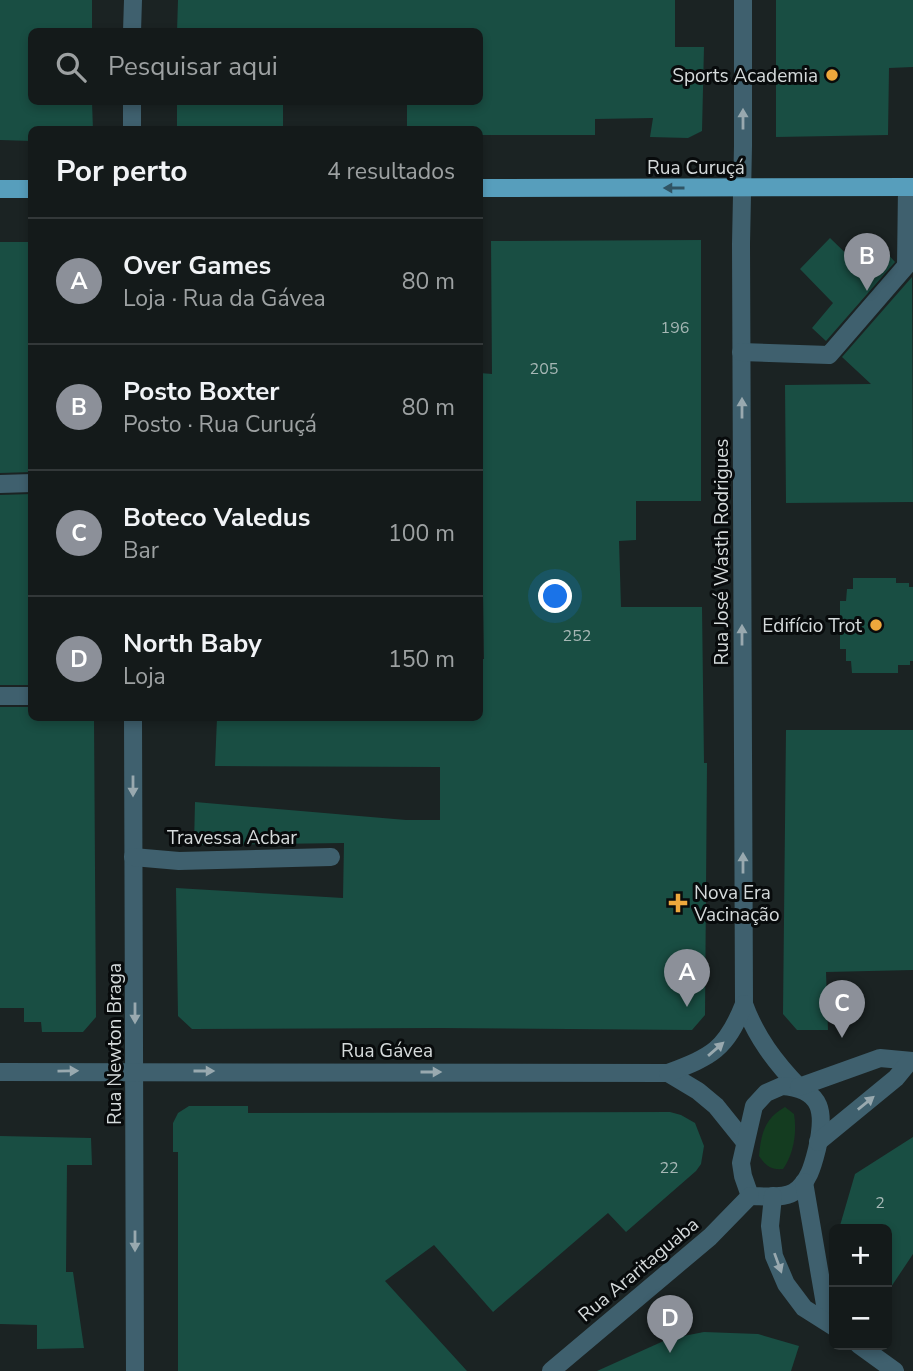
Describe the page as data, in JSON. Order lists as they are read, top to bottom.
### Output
{
  "streets": {
    "main road": ["Rua Curuçá"],
    "street": [
      "Rua José Wasth Rodrigues",
      "Travessa Acbar",
      "Rua Newton Braga",
      "Rua Gávea",
      "Rua Araritaguaba"
    ]
  },
  "crossings": [
    ["Rua Curuçá", "Rua José Wasth Rodrigues"],
    ["Rua José Wasth Rodrigues", "Rua Araritaguaba"],
    ["Travessa Acbar", "Rua Newton Braga"],
    ["Rua Newton Braga", "Rua Gávea"]
  ],
  "one_way": [
    "Rua Curuçá",
    "Rua José Wasth Rodrigues",
    "Rua Newton Braga",
    "Rua Gávea"
  ],
  "places": {
    "other": ["Sports Academia", "Edifício Trot"],
    "health": ["Nova Era Vacinação"]
  },
  "house_numbers": [
    "196",
    "205",
    "252",
    "22",
    "2"
  ],
  "page": {
    "search": "Pesquisar aqui",
    "heading": ["Por perto", "4 resultados"],
    "list": [
      {
        "mark": "A",
        "name": "Over Games",
        "note": "Loja · Rua da Gávea",
        "value": "80 m"
      },
      {
        "mark": "B",
        "name": "Posto Boxter",
        "note": "Posto · Rua Curuçá",
        "value": "80 m"
      },
      {
        "mark": "C",
        "name": "Boteco Valedus",
        "note": "Bar",
        "value": "100 m"
      },
      {
        "mark": "D",
        "name": "North Baby",
        "note": "Loja",
        "value": "150 m"
      }
    ],
    "pins": [
      "B",
      "A",
      "C",
      "D"
    ],
    "map_buttons": ["+", "−"]
  }
}
